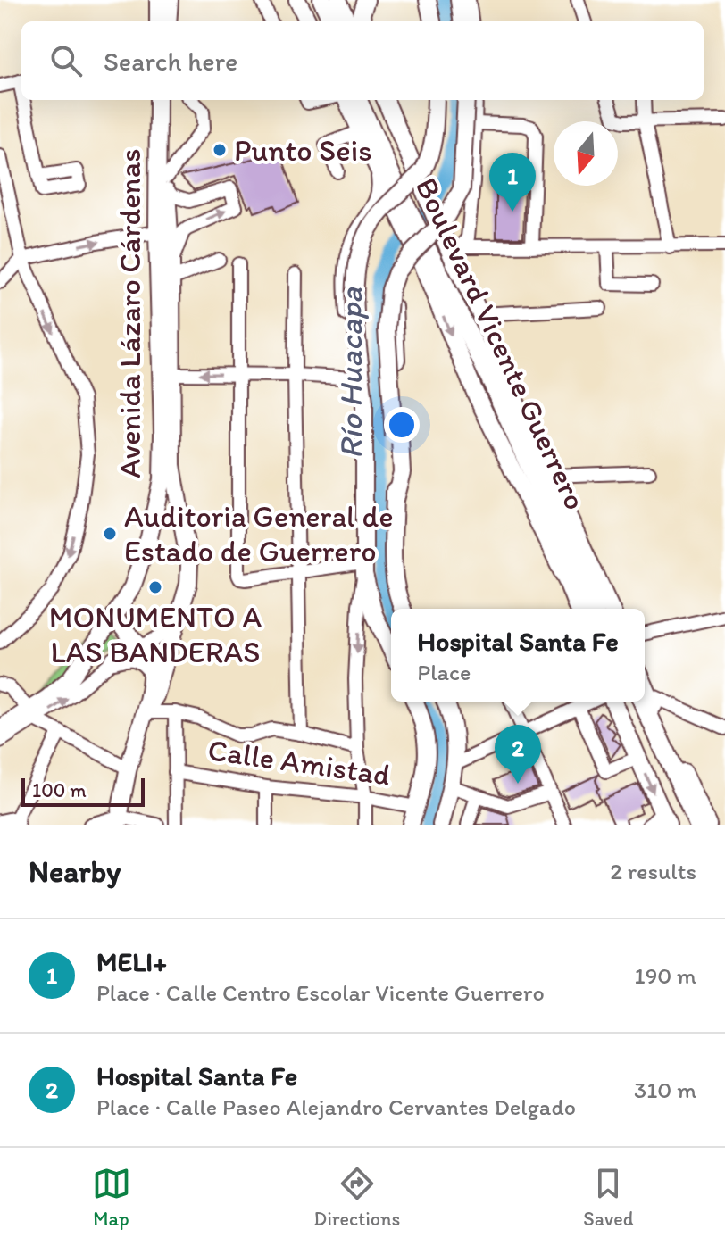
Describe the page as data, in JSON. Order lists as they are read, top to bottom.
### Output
{
  "streets": {
    "highway": ["Boulevard Vicente Guerrero"],
    "main road": ["Avenida Lázaro Cárdenas"],
    "street": ["Calle Amistad"]
  },
  "water": ["Río Huacapa"],
  "places": ["Punto Seis", "Auditoria General de Estado de Guerrero", "MONUMENTO A LAS BANDERAS"],
  "scale_bar": "100 m",
  "north": "bottom",
  "page": {
    "search": "Search here",
    "pins": ["1", "2"],
    "popup": ["Hospital Santa Fe", "Place"],
    "scale": "100 m",
    "heading": ["Nearby", "2 results"],
    "list": [
      {
        "mark": "1",
        "name": "MELI+",
        "note": "Place · Calle Centro Escolar Vicente Guerrero",
        "value": "190 m"
      },
      {
        "mark": "2",
        "name": "Hospital Santa Fe",
        "note": "Place · Calle Paseo Alejandro Cervantes Delgado",
        "value": "310 m"
      }
    ],
    "nav": ["Map", "Directions", "Saved"]
  }
}
